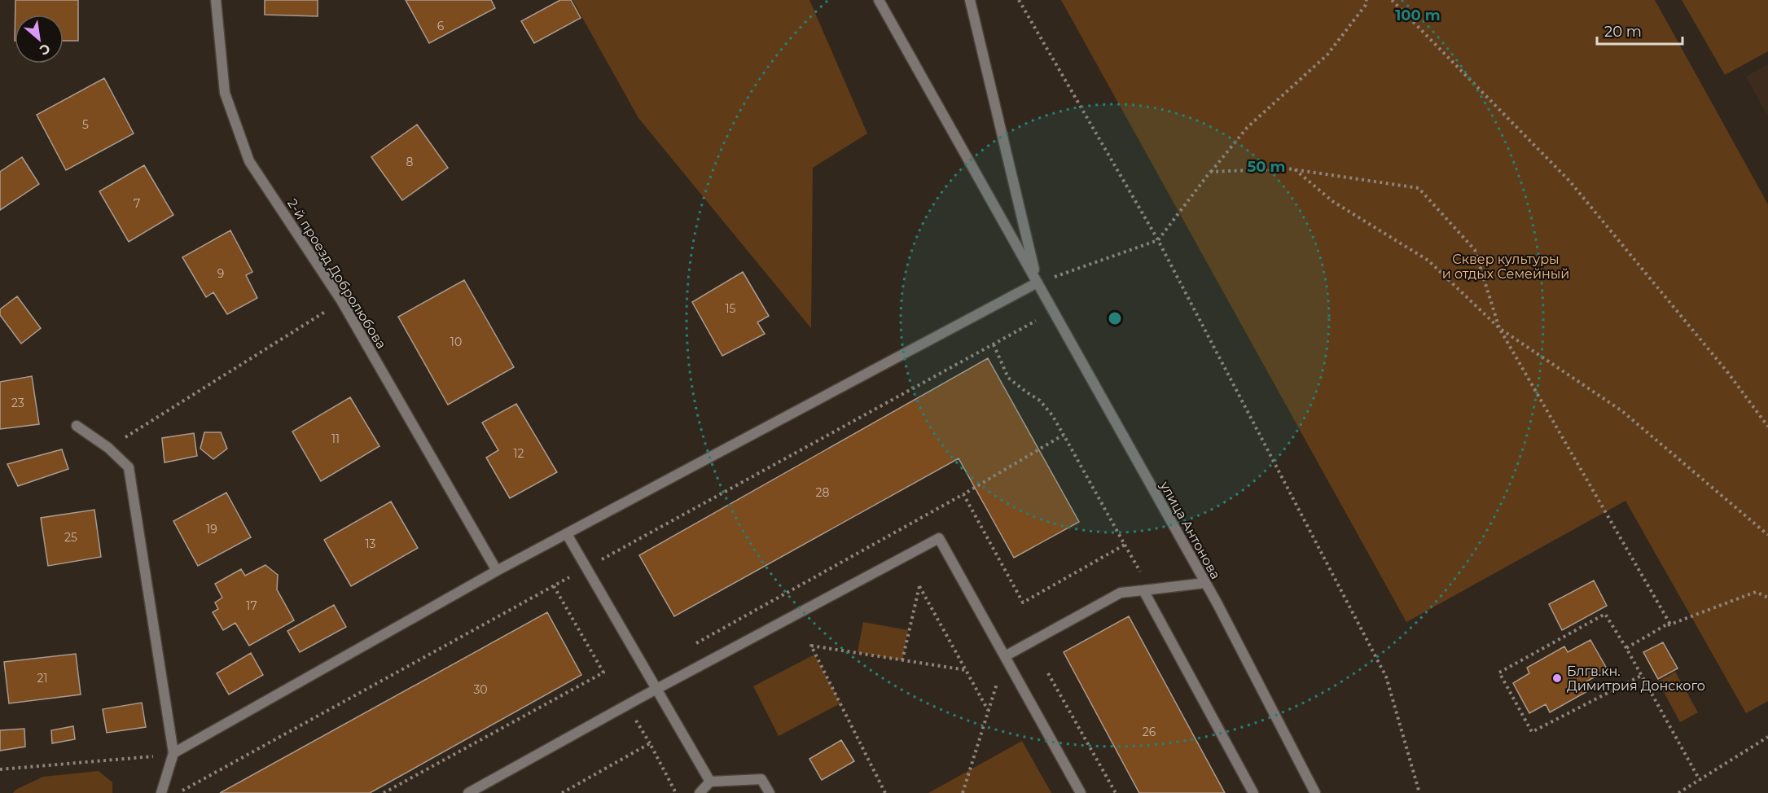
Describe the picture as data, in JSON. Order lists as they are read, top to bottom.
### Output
{
  "streets": {
    "street": ["2-й проезд Добролюбова", "улица Антонова"]
  },
  "parks": ["Сквер культуры и отдых Семейный"],
  "places": ["Блгв.кн. Димитрия Донского"],
  "house_numbers": [
    "6",
    "5",
    "8",
    "7",
    "9",
    "15",
    "10",
    "23",
    "11",
    "12",
    "28",
    "19",
    "25",
    "13",
    "17",
    "21",
    "30",
    "26"
  ],
  "scale_bar": "20 m",
  "north": "bottom right",
  "rings": ["100 m", "50 m"]
}
